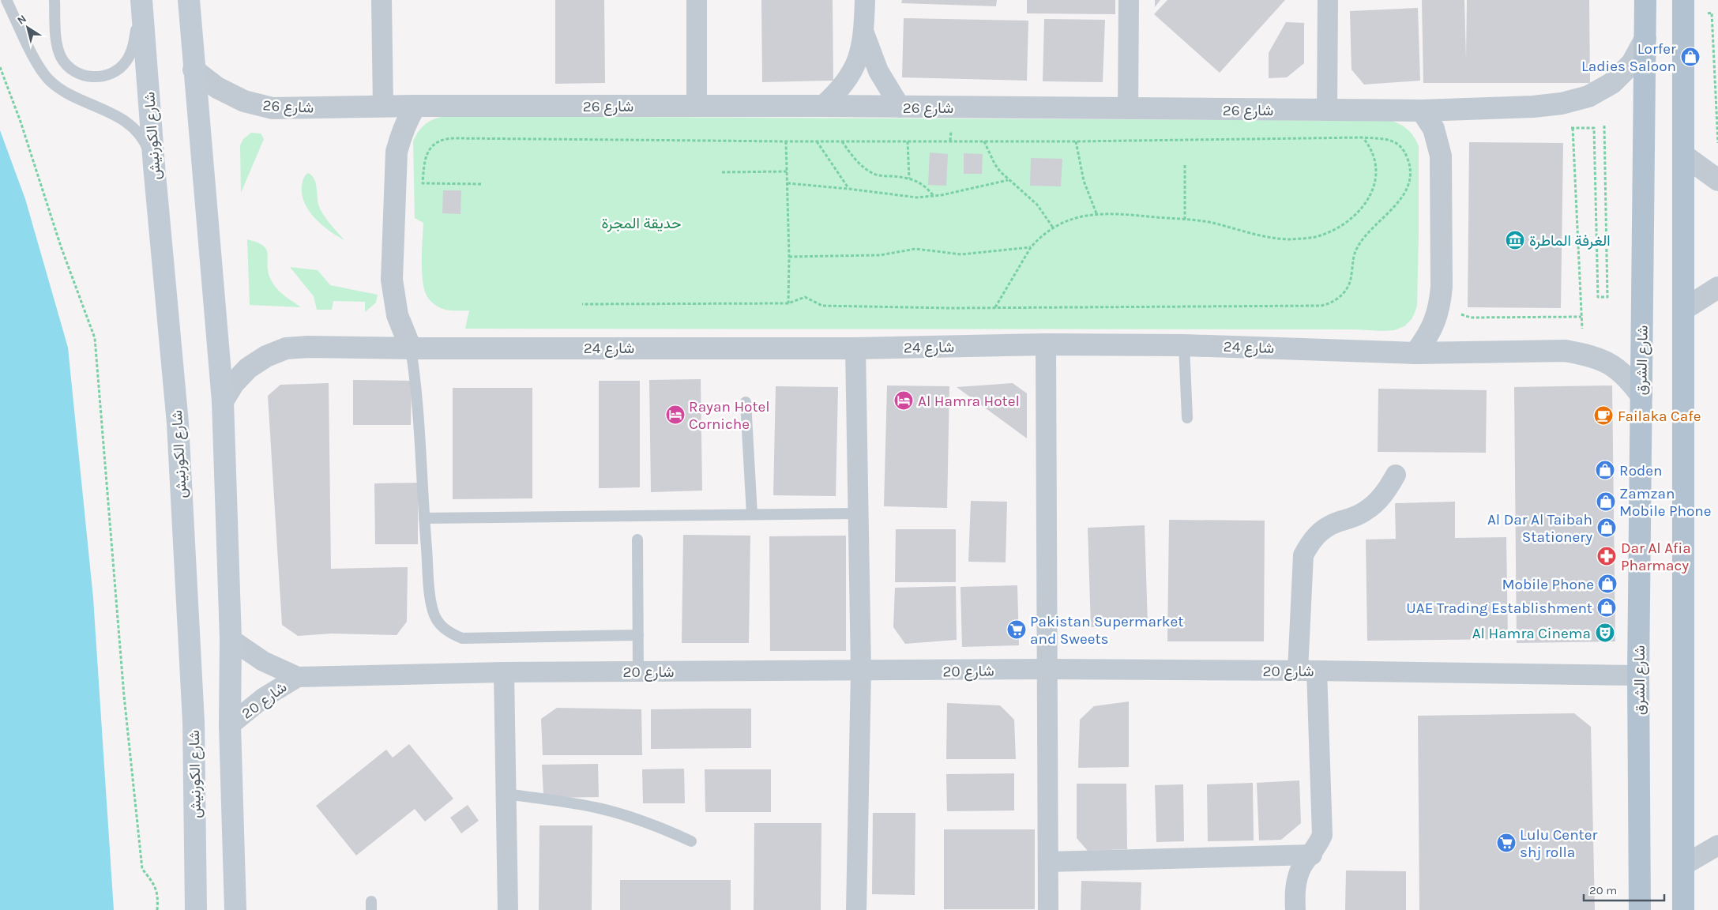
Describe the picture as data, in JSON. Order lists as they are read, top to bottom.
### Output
{
  "streets": {
    "main road": ["شارع الكورنيش", "شارع الشرق"],
    "street": ["شارع 26", "شارع 24", "شارع 20"]
  },
  "crossings": [
    ["شارع 26", "شارع الشرق"],
    ["شارع 24", "شارع الشرق"],
    ["شارع الشرق", "شارع 20"]
  ],
  "parks": ["حديقة المجرة"],
  "places": {
    "shop": [
      "Lorfer Ladies Saloon",
      "Roden",
      "Zamzan Mobile Phone",
      "Al Dar Al Taibah Stationery",
      "Mobile Phone",
      "UAE Trading Establishment"
    ],
    "museum": ["الغرفة الماطرة"],
    "hotel": ["Al Hamra Hotel", "Rayan Hotel Corniche"],
    "cafe": ["Failaka Cafe"],
    "pharmacy": ["Dar Al Afia Pharmacy"],
    "supermarket": ["Pakistan Supermarket and Sweets", "Lulu Center shj rolla"],
    "theatre": ["Al Hamra Cinema"]
  },
  "scale_bar": "20 m",
  "north": "top left"
}
